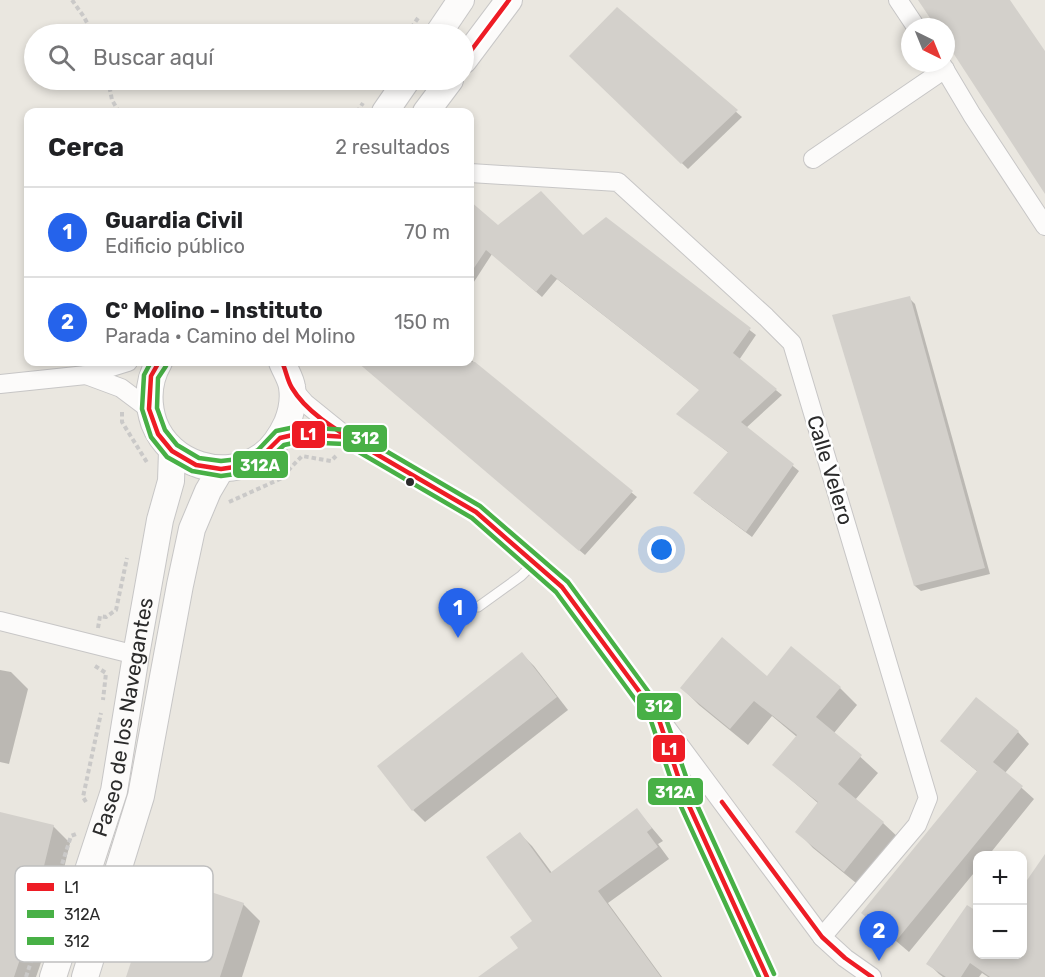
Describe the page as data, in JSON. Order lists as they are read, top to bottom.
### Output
{
  "streets": {
    "main road": ["Paseo de los Navegantes"],
    "street": ["Calle Velero"]
  },
  "lines": ["transit line L1", "transit line 312A", "transit line 312"],
  "legend": ["L1", "312A", "312"],
  "north": "bottom right",
  "page": {
    "search": "Buscar aquí",
    "heading": ["Cerca", "2 resultados"],
    "list": [
      {
        "mark": "1",
        "name": "Guardia Civil",
        "note": "Edificio público",
        "value": "70 m"
      },
      {
        "mark": "2",
        "name": "Cº Molino - Instituto",
        "note": "Parada · Camino del Molino",
        "value": "150 m"
      }
    ],
    "pins": ["1", "2"],
    "map_buttons": ["+", "−"]
  }
}
